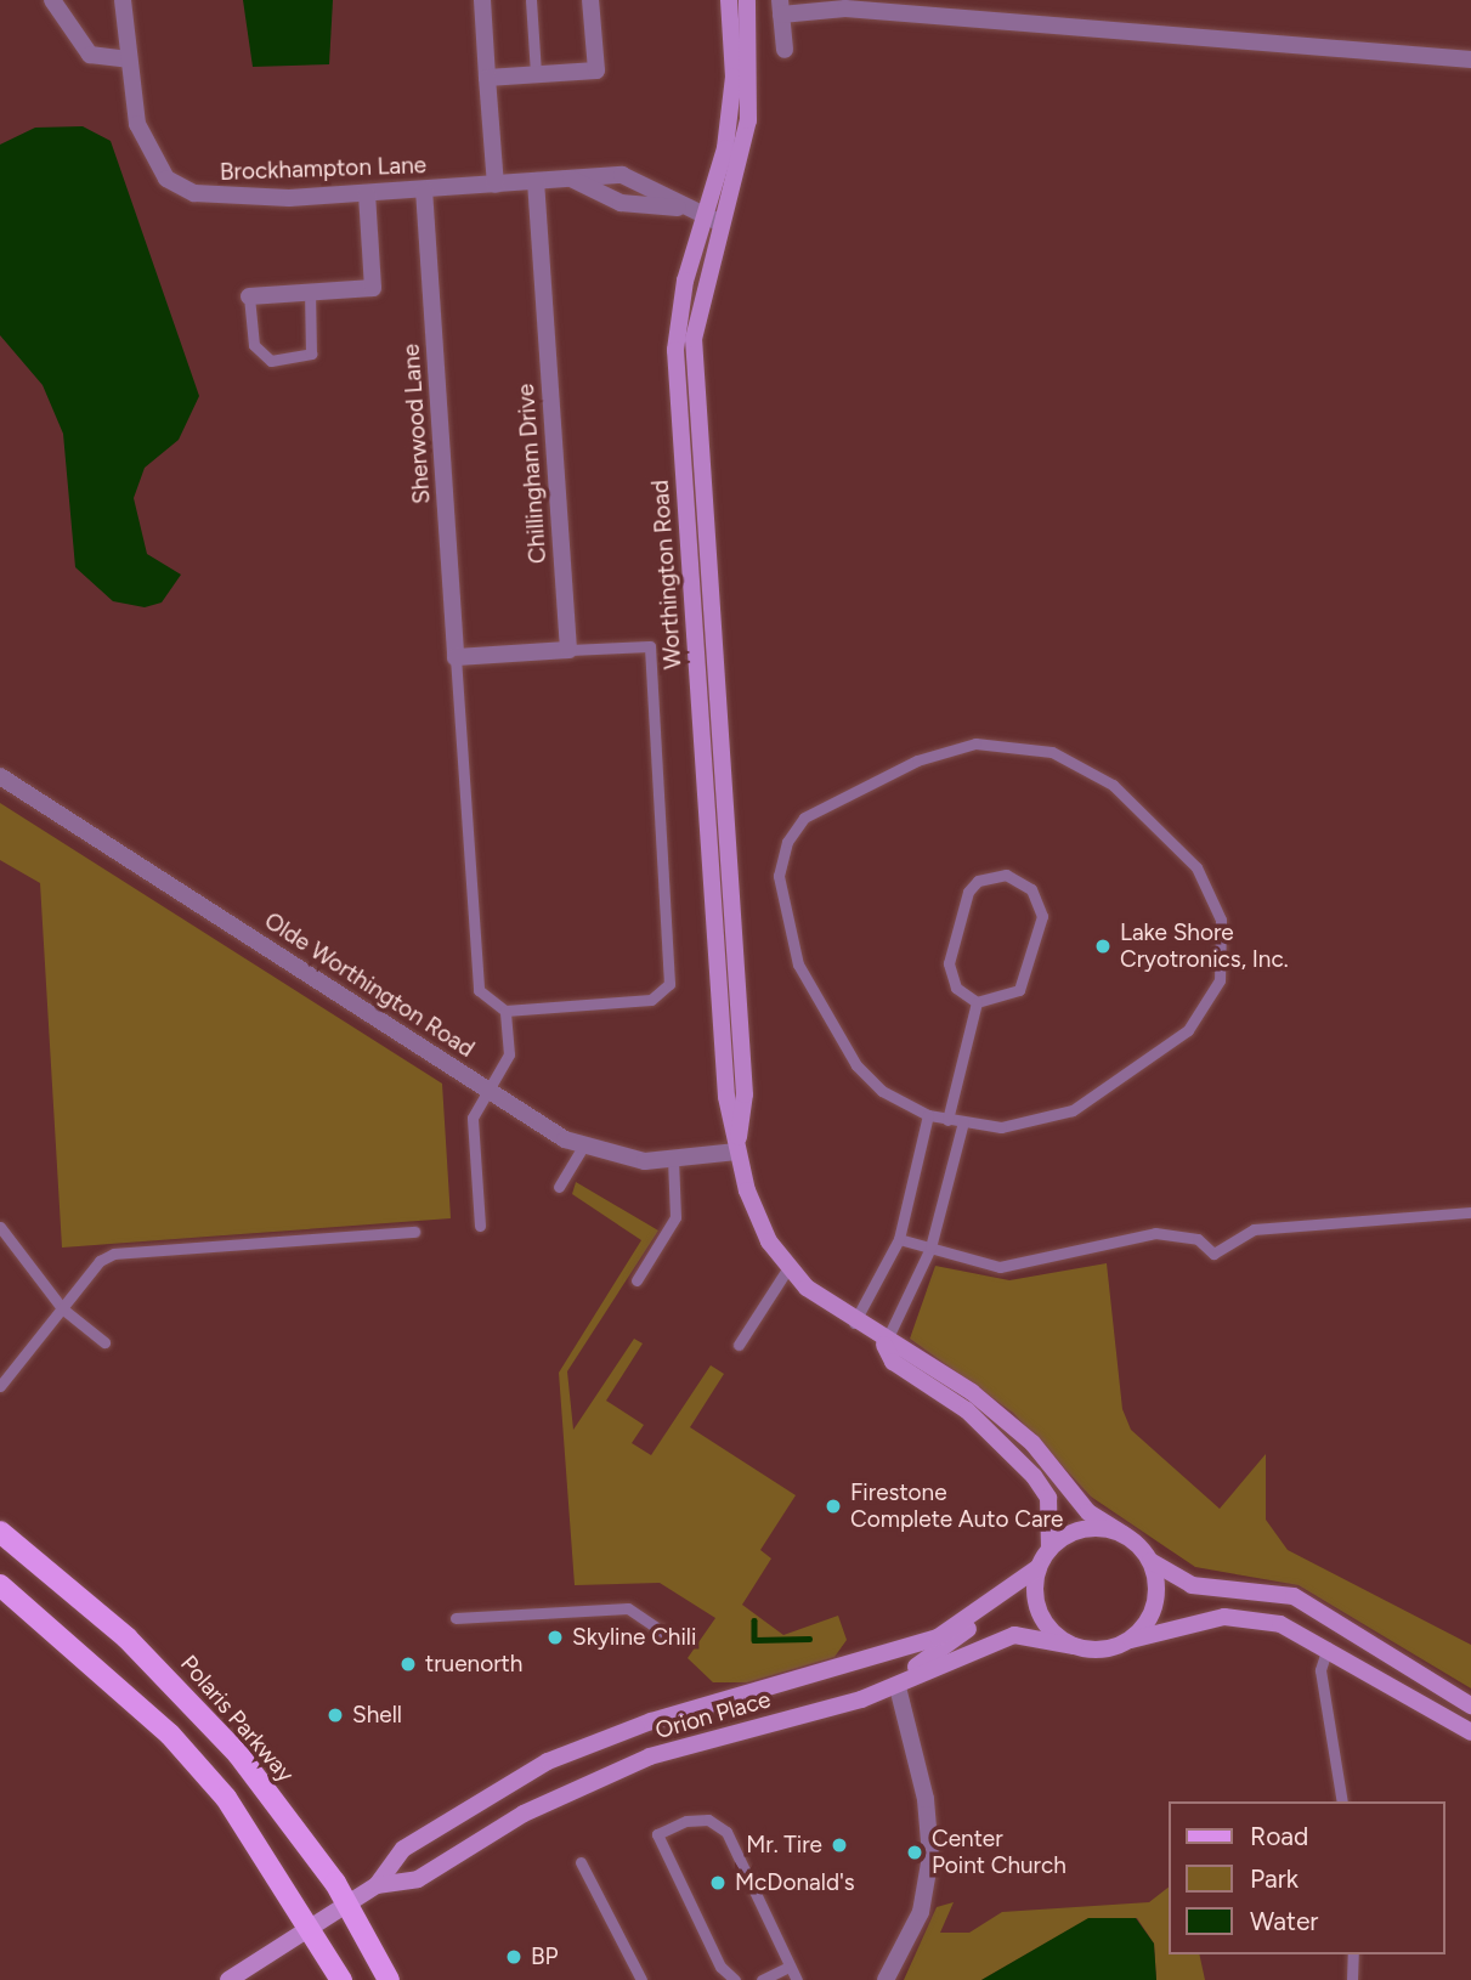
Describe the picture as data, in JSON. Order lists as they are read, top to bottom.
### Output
{
  "streets": {
    "main road": ["Worthington Road", "Orion Place", "Polaris Parkway"],
    "street": [
      "Brockhampton Lane",
      "Sherwood Lane",
      "Chillingham Drive",
      "Olde Worthington Road"
    ]
  },
  "crossings": [
    ["Brockhampton Lane", "Sherwood Lane"],
    ["Brockhampton Lane", "Chillingham Drive"],
    ["Brockhampton Lane", "Worthington Road"],
    ["Worthington Road", "Olde Worthington Road"],
    ["Worthington Road", "Orion Place"],
    ["Orion Place", "Polaris Parkway"]
  ],
  "places": [
    "Lake Shore Cryotronics, Inc.",
    "Firestone Complete Auto Care",
    "Skyline Chili",
    "truenorth",
    "Shell",
    "Mr. Tire",
    "Center Point Church",
    "McDonald's",
    "BP"
  ],
  "legend": ["Road", "Park", "Water"]
}
